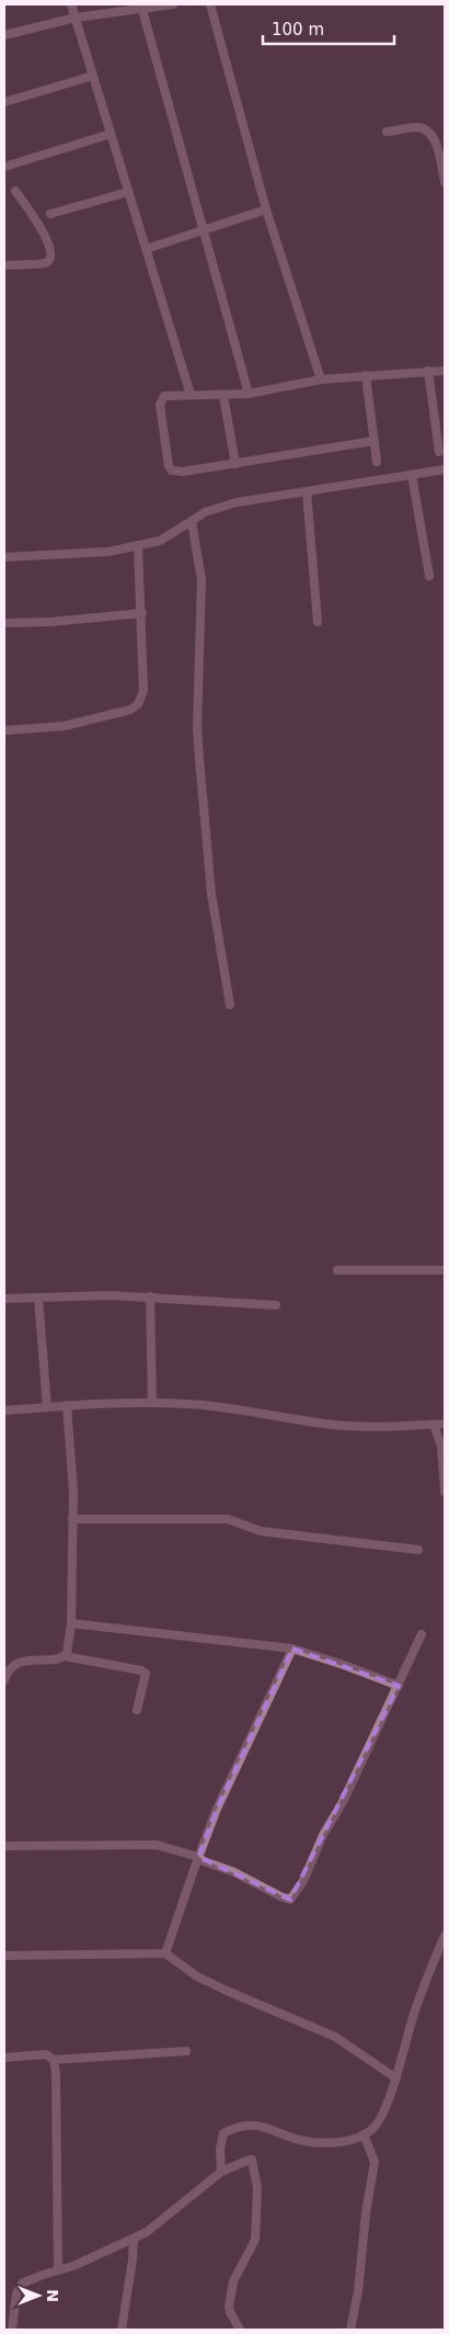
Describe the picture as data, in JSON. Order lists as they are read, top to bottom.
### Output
{
  "scale_bar": "100 m",
  "north": "right"
}
